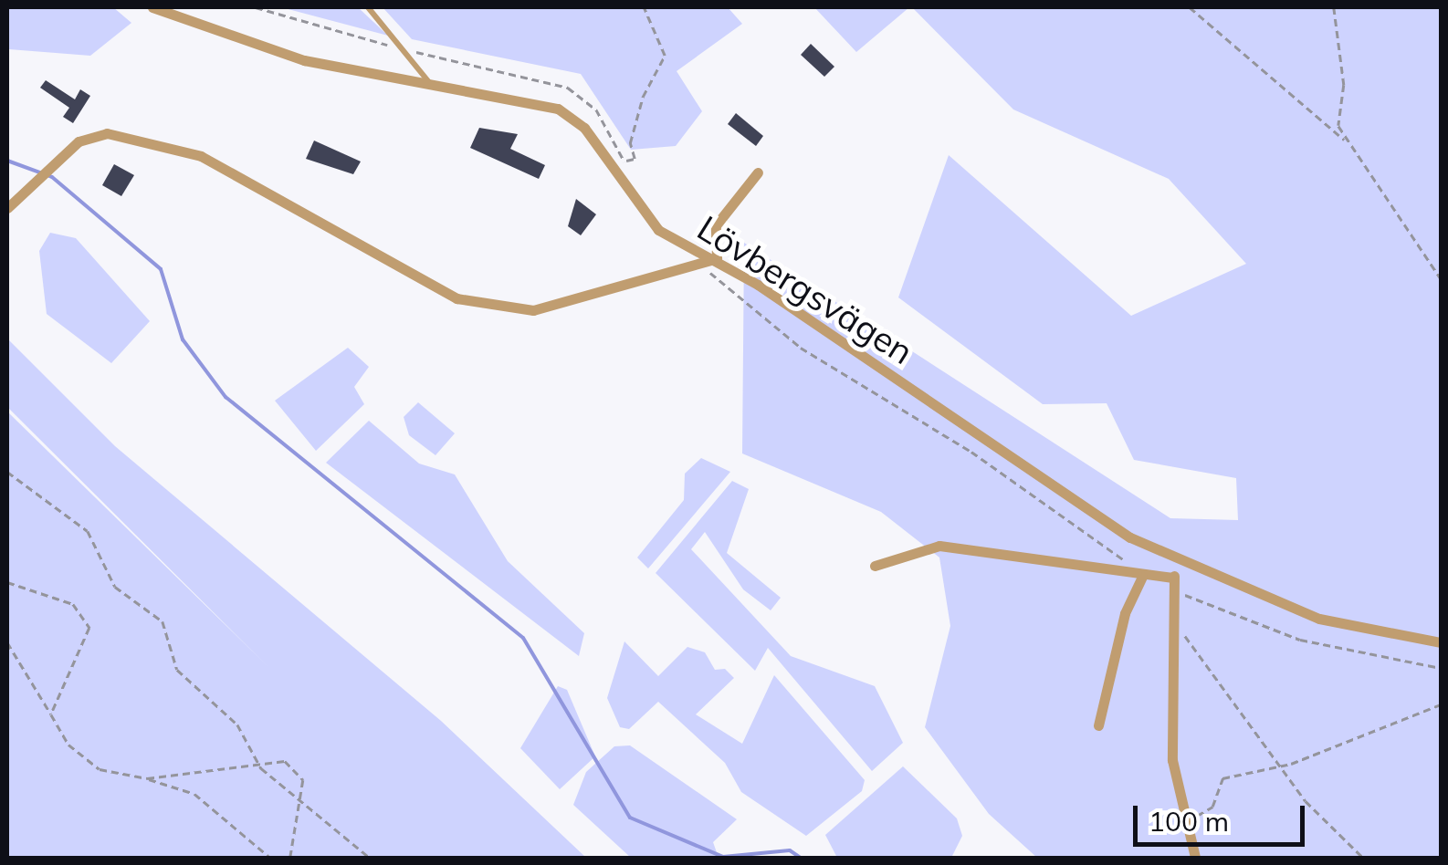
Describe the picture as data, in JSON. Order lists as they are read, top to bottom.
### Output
{
  "streets": {
    "street": ["Lövbergsvägen"]
  },
  "scale_bar": "100 m"
}
